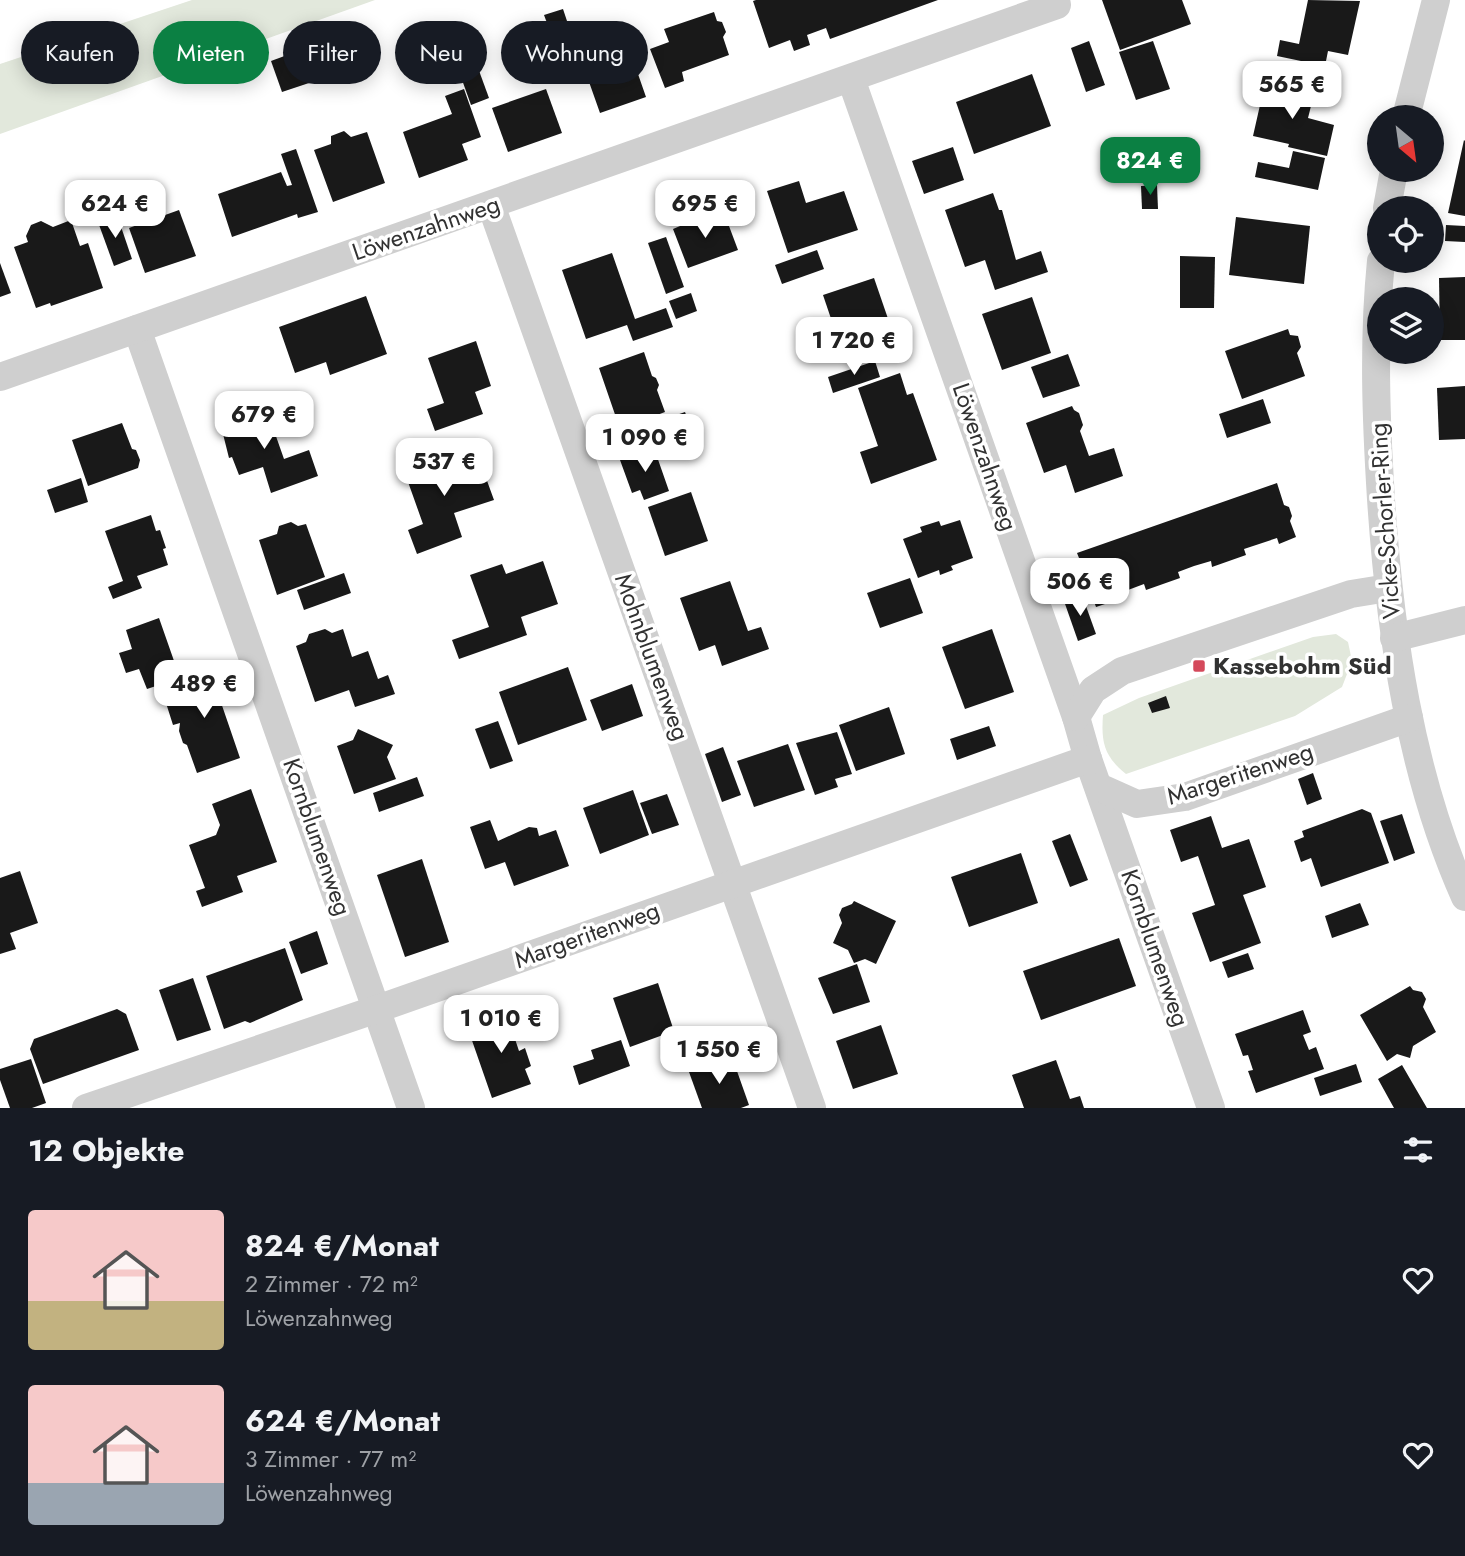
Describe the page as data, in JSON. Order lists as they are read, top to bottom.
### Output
{
  "streets": {
    "street": [
      "Löwenzahnweg",
      "Vicke-Schorler-Ring",
      "Mohnblumenweg",
      "Margeritenweg",
      "Kornblumenweg"
    ]
  },
  "crossings": [
    ["Löwenzahnweg", "Mohnblumenweg"],
    ["Löwenzahnweg", "Kornblumenweg"],
    ["Vicke-Schorler-Ring", "Margeritenweg"],
    ["Mohnblumenweg", "Margeritenweg"],
    ["Margeritenweg", "Kornblumenweg"]
  ],
  "places": {
    "transit": ["Kassebohm Süd"]
  },
  "north": "bottom right",
  "page": {
    "chip": [
      "Kaufen",
      "Mieten",
      "Filter",
      "Neu",
      "Wohnung"
    ],
    "price": [
      "565 €",
      "824 €",
      "624 €",
      "695 €",
      "1 720 €",
      "679 €",
      "1 090 €",
      "537 €",
      "506 €",
      "489 €",
      "1 010 €",
      "1 550 €"
    ],
    "heading": "12 Objekte",
    "list": [
      {
        "name": "824 €/Monat",
        "note": "2 Zimmer · 72 m² · Löwenzahnweg"
      },
      {
        "name": "624 €/Monat",
        "note": "3 Zimmer · 77 m² · Löwenzahnweg"
      }
    ]
  }
}
